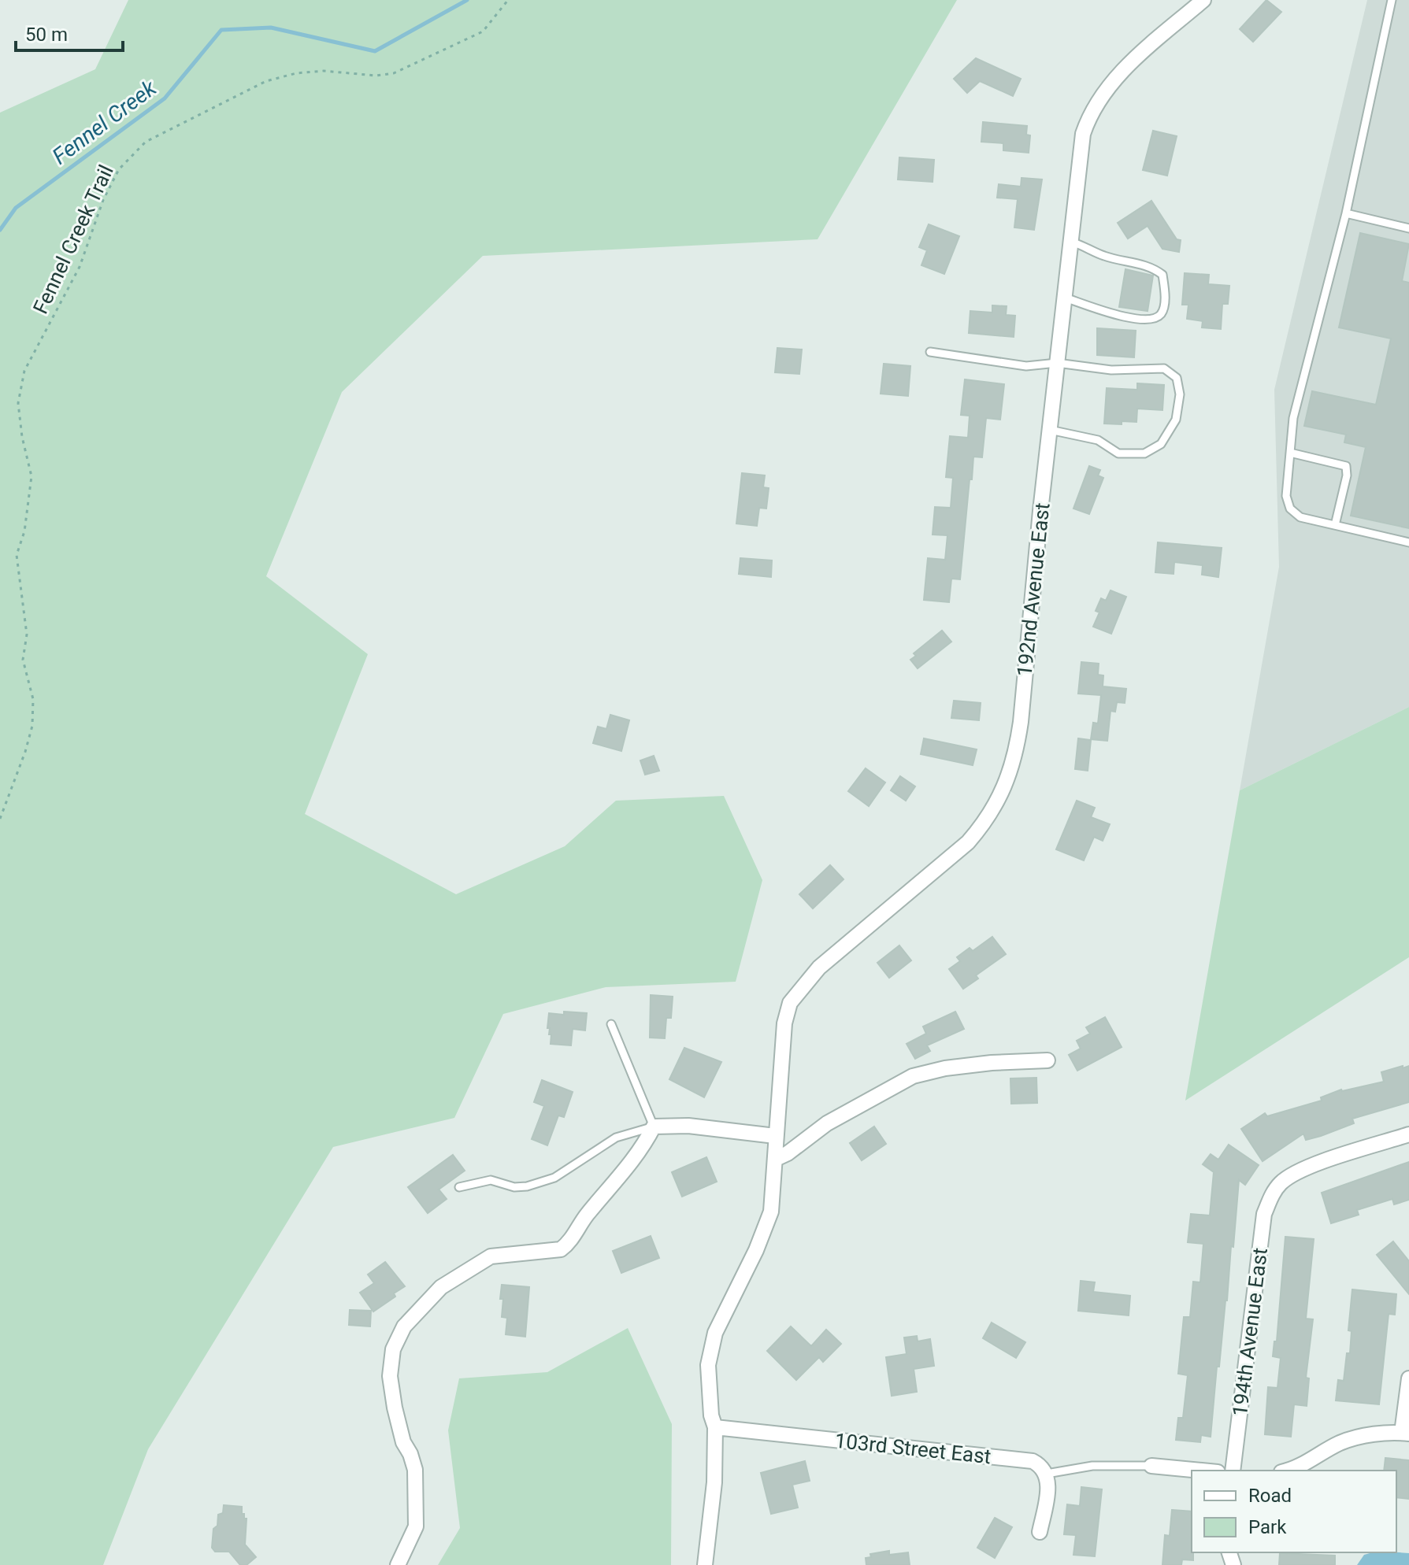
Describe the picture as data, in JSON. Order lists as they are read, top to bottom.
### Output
{
  "streets": {
    "street": ["192nd Avenue East", "194th Avenue East", "103rd Street East"],
    "path": ["Fennel Creek Trail"]
  },
  "water": ["Fennel Creek"],
  "legend": ["Road", "Park"],
  "scale_bar": "50 m"
}
